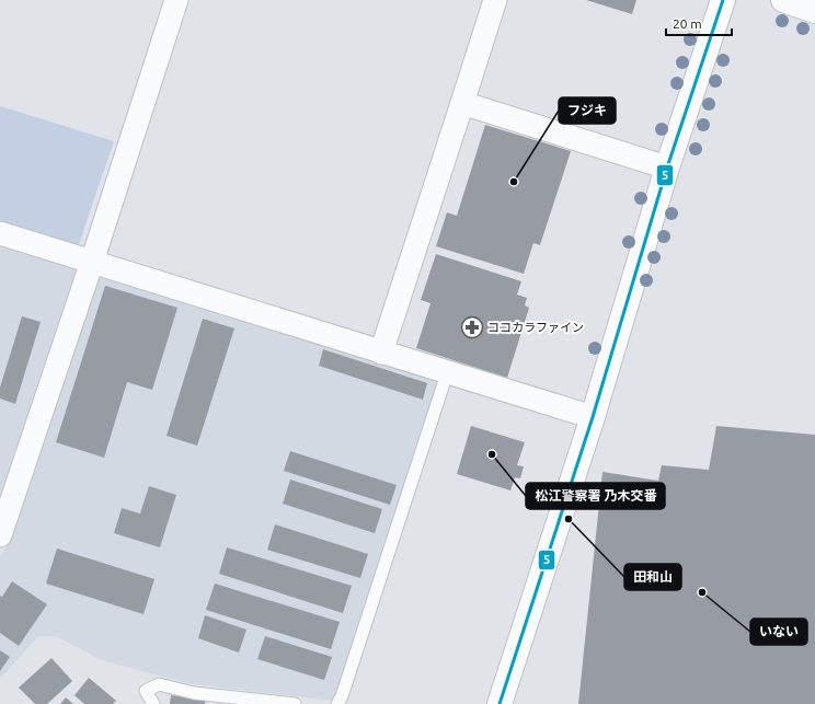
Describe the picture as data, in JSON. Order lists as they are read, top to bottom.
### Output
{
  "places": {
    "other": [
      "フジキ",
      "松江警察署 乃木交番",
      "田和山",
      "いない"
    ],
    "pharmacy": ["ココカラファイン"]
  },
  "lines": ["transit line 5"],
  "scale_bar": "20 m"
}
